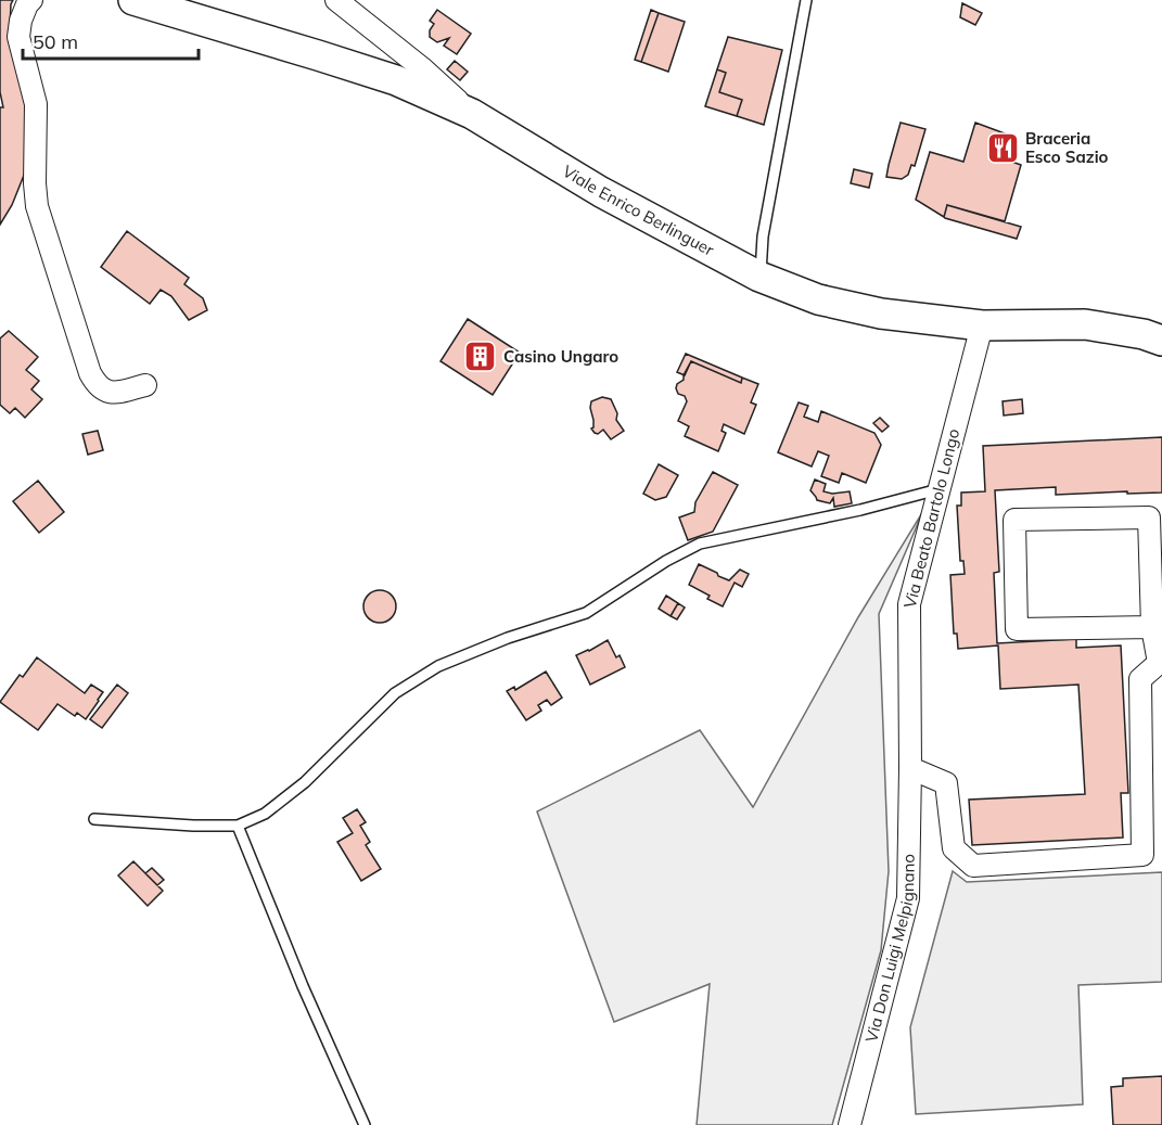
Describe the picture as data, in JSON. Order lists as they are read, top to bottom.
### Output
{
  "streets": {
    "main road": ["Viale Enrico Berlinguer"],
    "street": ["Via Beato Bartolo Longo", "Via Don Luigi Melpignano"]
  },
  "crossings": [
    ["Viale Enrico Berlinguer", "Via Beato Bartolo Longo"],
    ["Via Beato Bartolo Longo", "Via Don Luigi Melpignano"]
  ],
  "places": {
    "restaurant": ["Braceria Esco Sazio"],
    "building": ["Casino Ungaro"]
  },
  "scale_bar": "50 m"
}
